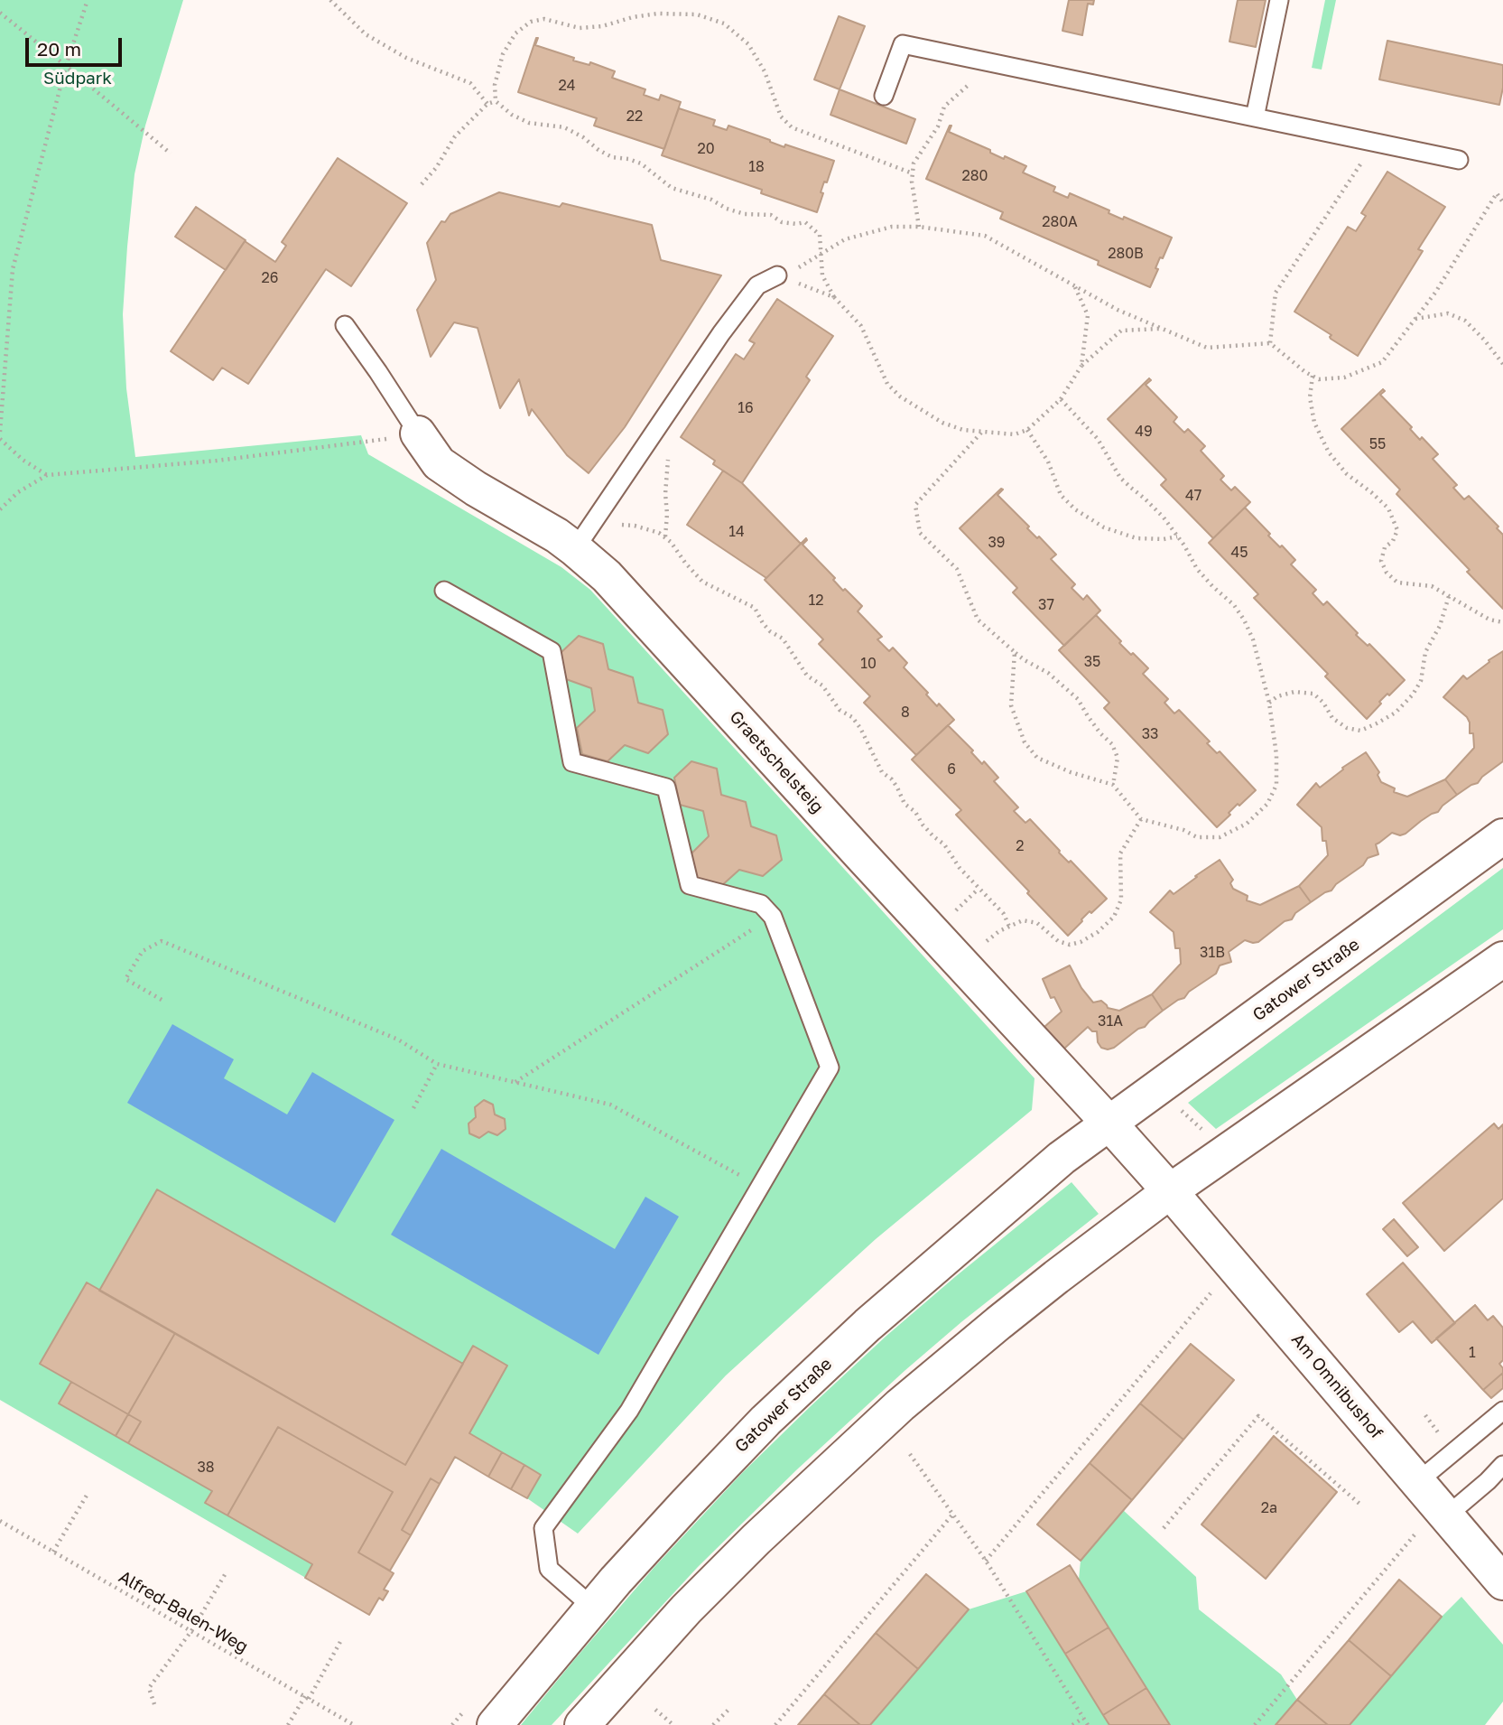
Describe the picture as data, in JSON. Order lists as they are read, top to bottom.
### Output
{
  "streets": {
    "main road": ["Graetschelsteig", "Gatower Straße", "Am Omnibushof"],
    "path": ["Alfred-Balen-Weg"]
  },
  "crossings": [
    ["Graetschelsteig", "Gatower Straße"]
  ],
  "parks": ["Südpark"],
  "house_numbers": [
    "24",
    "22",
    "20",
    "18",
    "280",
    "280A",
    "280B",
    "26",
    "16",
    "49",
    "55",
    "47",
    "14",
    "39",
    "45",
    "12",
    "37",
    "35",
    "10",
    "8",
    "33",
    "6",
    "2",
    "31B",
    "31A",
    "1",
    "38",
    "2a"
  ],
  "scale_bar": "20 m"
}
